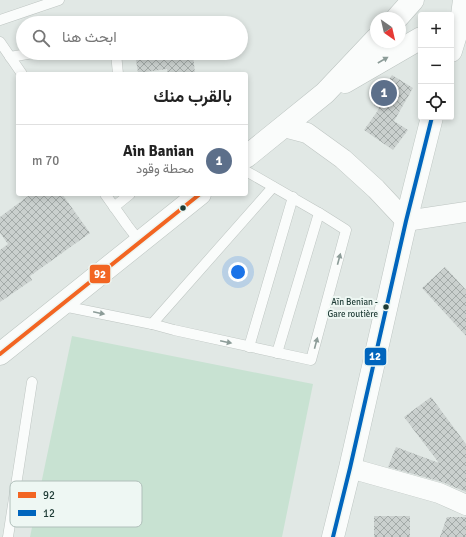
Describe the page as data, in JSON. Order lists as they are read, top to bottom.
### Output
{
  "places": ["Aïn Benian - Gare routière"],
  "lines": ["transit line 12", "transit line 92"],
  "legend": ["92", "12"],
  "north": "bottom right",
  "page": {
    "map_buttons": ["+", "−"],
    "search": "ابحث هنا",
    "heading": "بالقرب منك",
    "pins": "1",
    "list": [
      {
        "mark": "1",
        "name": "Ain Banian",
        "note": "محطة وقود",
        "value": "70 m"
      }
    ]
  }
}
